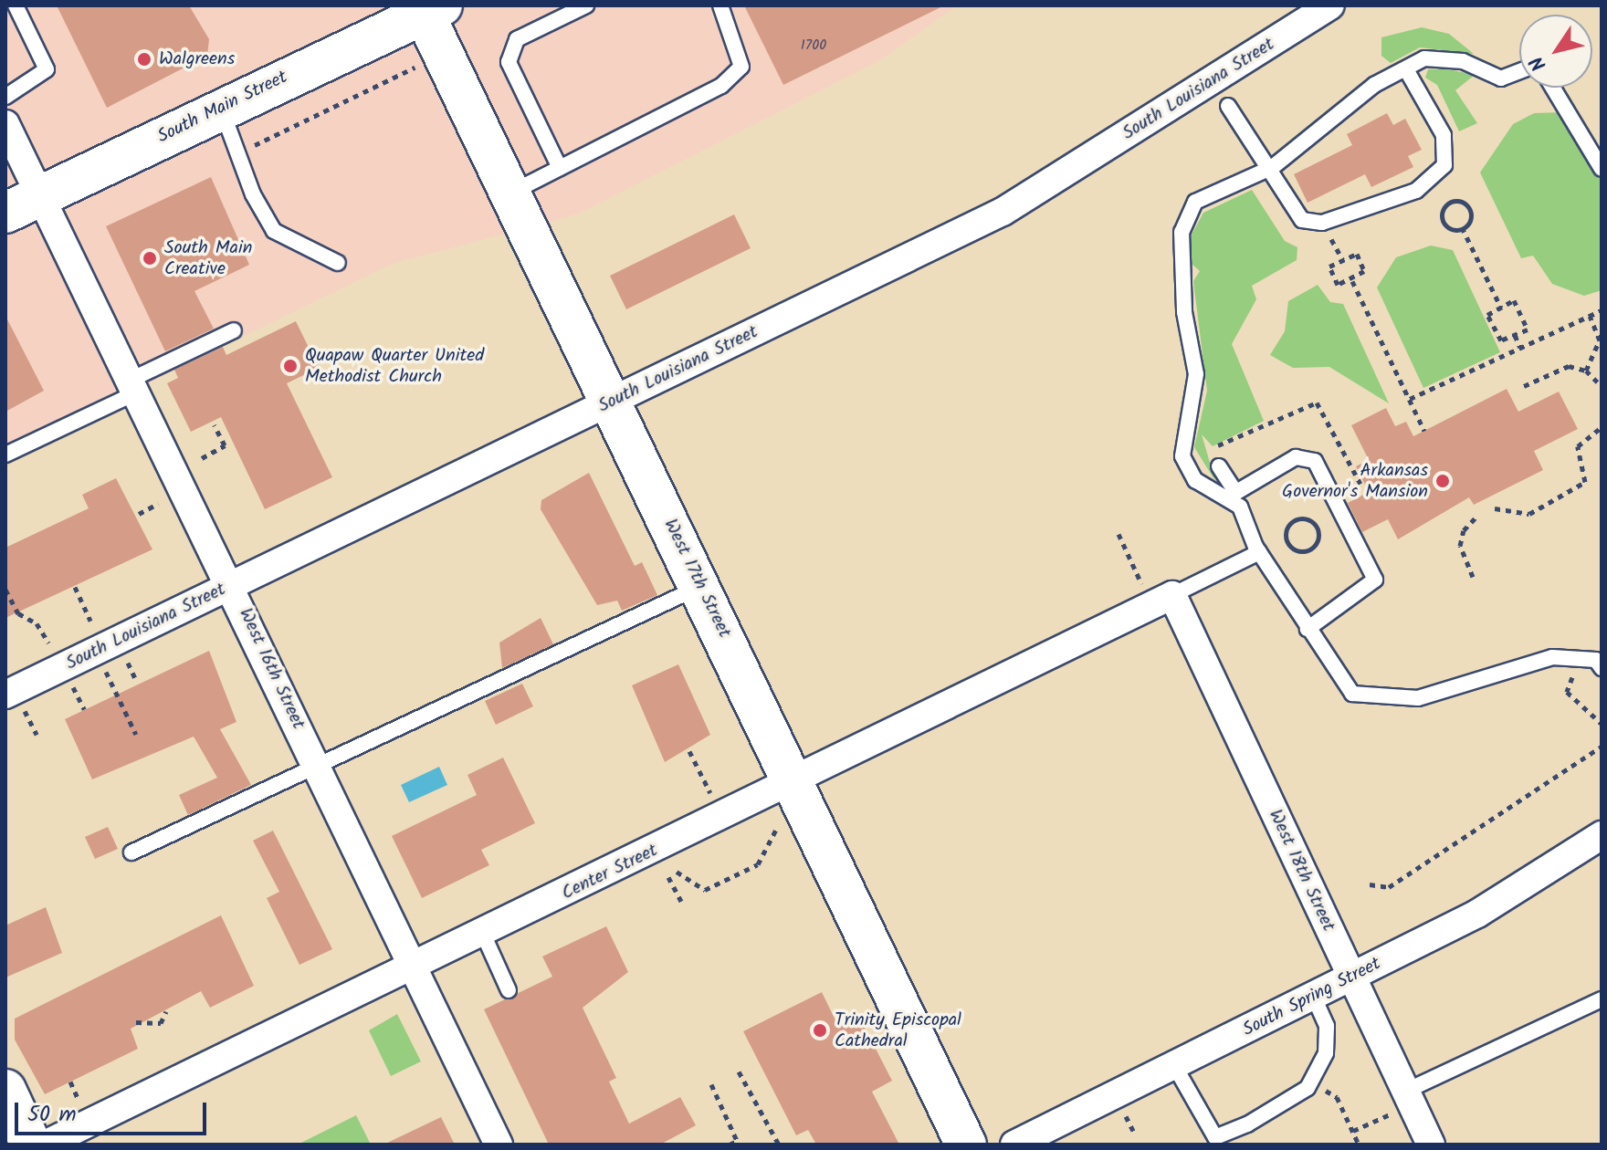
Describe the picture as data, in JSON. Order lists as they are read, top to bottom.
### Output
{
  "streets": {
    "main road": ["South Main Street", "West 17th Street"],
    "street": [
      "South Louisiana Street",
      "West 16th Street",
      "West 18th Street",
      "Center Street",
      "South Spring Street"
    ]
  },
  "crossings": [
    ["South Louisiana Street", "West 17th Street"],
    ["South Louisiana Street", "West 16th Street"],
    ["South Main Street", "West 17th Street"],
    ["South Main Street", "West 16th Street"],
    ["West 17th Street", "Center Street"],
    ["West 16th Street", "Center Street"],
    ["West 18th Street", "Center Street"],
    ["West 18th Street", "South Spring Street"]
  ],
  "places": [
    "Walgreens",
    "South Main Creative",
    "Quapaw Quarter United Methodist Church",
    "Arkansas Governor's Mansion",
    "Trinity Episcopal Cathedral"
  ],
  "house_numbers": ["1700"],
  "scale_bar": "50 m",
  "north": "bottom left"
}
